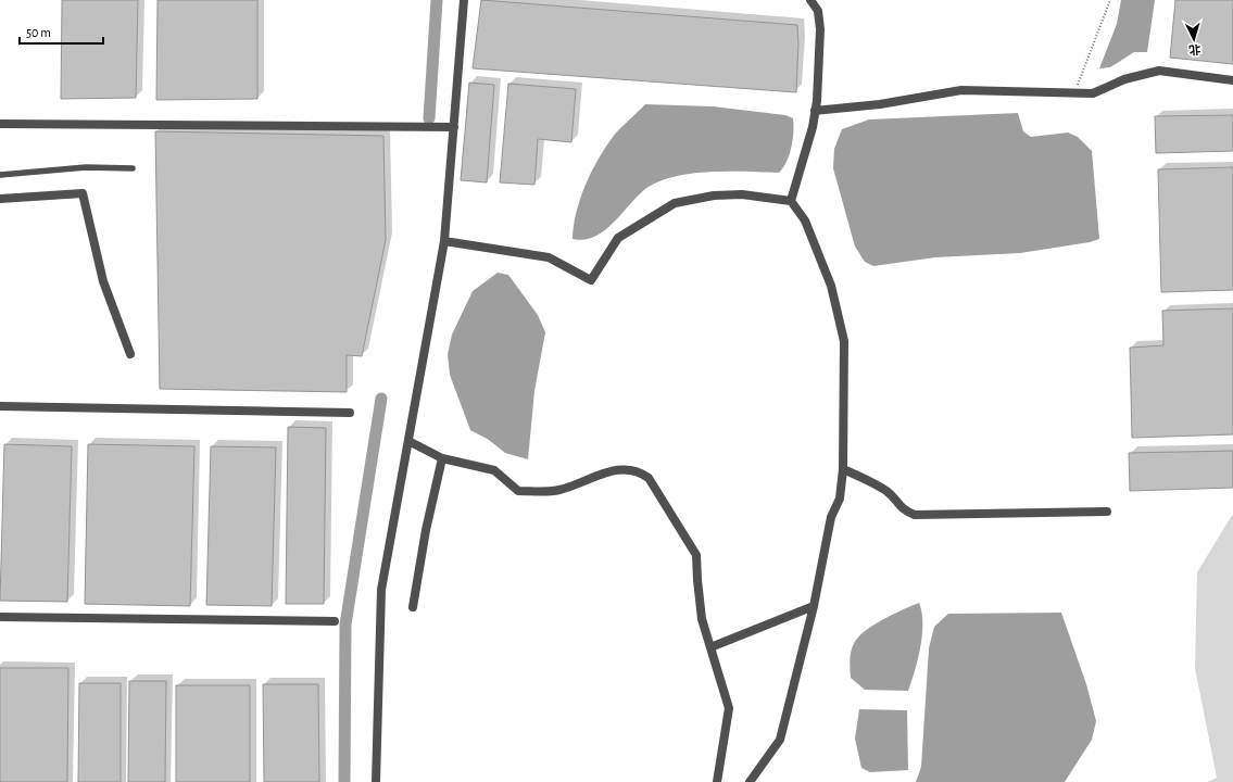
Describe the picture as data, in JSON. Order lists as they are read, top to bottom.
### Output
{
  "scale_bar": "50 m",
  "north": "bottom"
}
